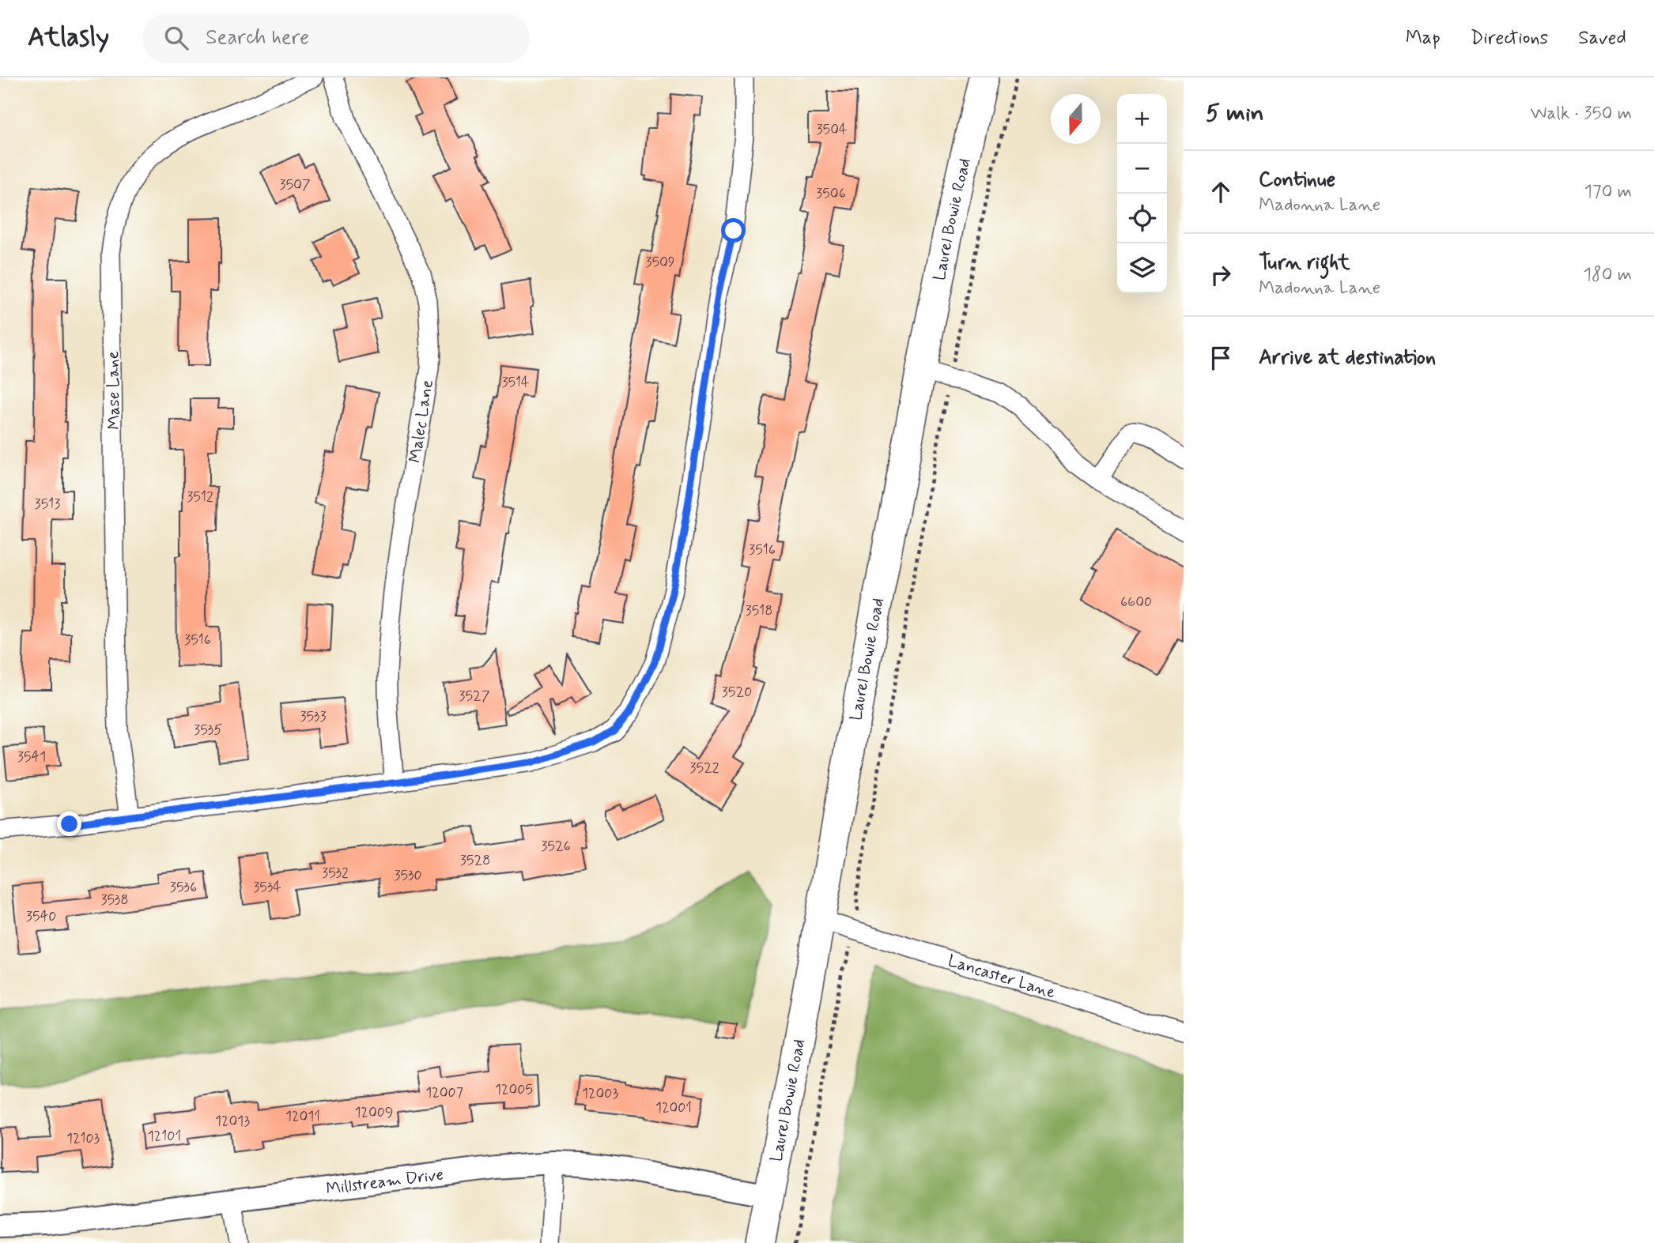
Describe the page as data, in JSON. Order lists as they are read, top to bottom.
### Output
{
  "streets": {
    "main road": ["Laurel Bowie Road"],
    "street": [
      "Mase Lane",
      "Malec Lane",
      "Lancaster Lane",
      "Millstream Drive"
    ]
  },
  "crossings": [
    ["Laurel Bowie Road", "Lancaster Lane"],
    ["Laurel Bowie Road", "Millstream Drive"]
  ],
  "house_numbers": [
    "3504",
    "3507",
    "3506",
    "3509",
    "3514",
    "3512",
    "3513",
    "3516",
    "6600",
    "3518",
    "3516",
    "3520",
    "3527",
    "3533",
    "3535",
    "3541",
    "3522",
    "3526",
    "3528",
    "3532",
    "3530",
    "3536",
    "3534",
    "3538",
    "3540",
    "12005",
    "12007",
    "12003",
    "12001",
    "12009",
    "12011",
    "12013",
    "12101",
    "12103"
  ],
  "north": "bottom",
  "page": {
    "header": "Atlasly",
    "search": "Search here",
    "nav": ["Map", "Directions", "Saved"],
    "heading": ["5 min", "Walk · 350 m"],
    "map_buttons": ["+", "−"],
    "list": [
      ["Continue", "Madonna Lane", "170 m"],
      ["Turn right", "Madonna Lane", "180 m"],
      "Arrive at destination"
    ]
  }
}
